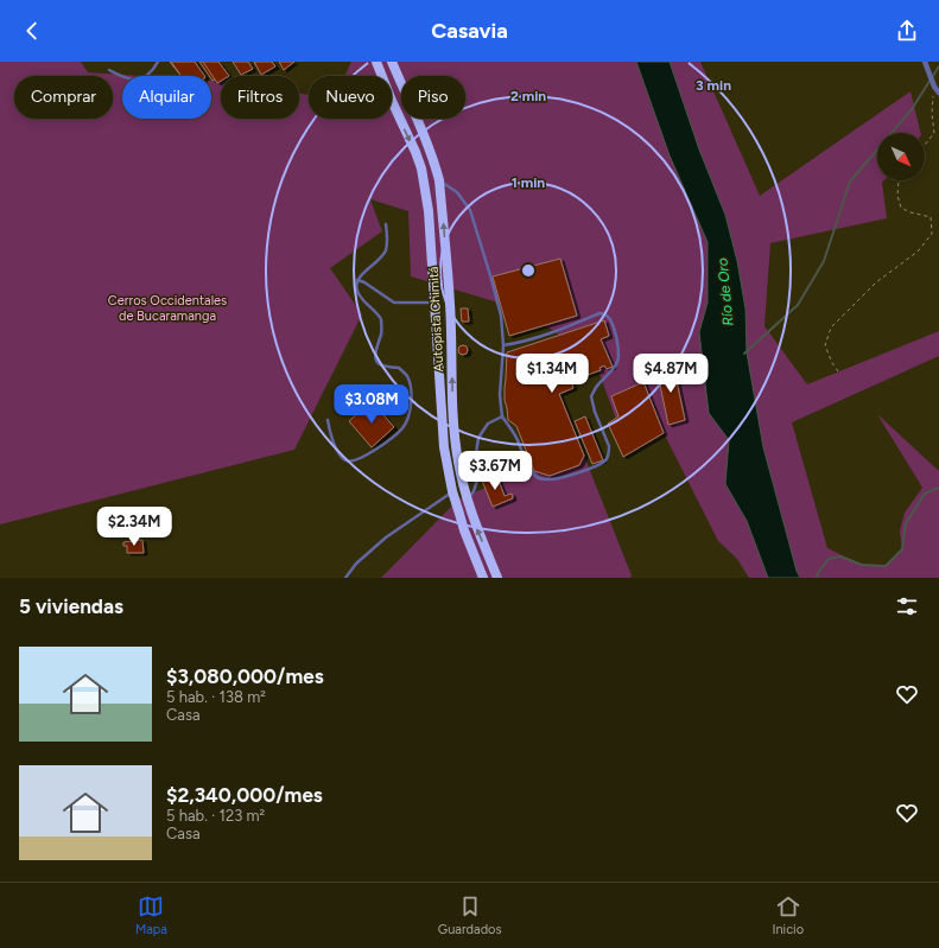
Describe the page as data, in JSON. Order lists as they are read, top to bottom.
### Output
{
  "streets": {
    "highway": ["Autopista Chimitá"]
  },
  "water": ["Río de Oro"],
  "parks": ["Cerros Occidentales de Bucaramanga"],
  "north": "bottom right",
  "page": {
    "header": "Casavia",
    "chip": [
      "Comprar",
      "Alquilar",
      "Filtros",
      "Nuevo",
      "Piso"
    ],
    "price": [
      "$1.34M",
      "$4.87M",
      "$3.08M",
      "$3.67M",
      "$2.34M"
    ],
    "heading": "5 viviendas",
    "list": [
      {
        "name": "$3,080,000/mes",
        "note": "5 hab. · 138 m² · Casa"
      },
      {
        "name": "$2,340,000/mes",
        "note": "5 hab. · 123 m² · Casa"
      }
    ],
    "tabs": ["Mapa", "Guardados", "Inicio"]
  },
  "rings": ["3 min", "2 min", "1 min"]
}
